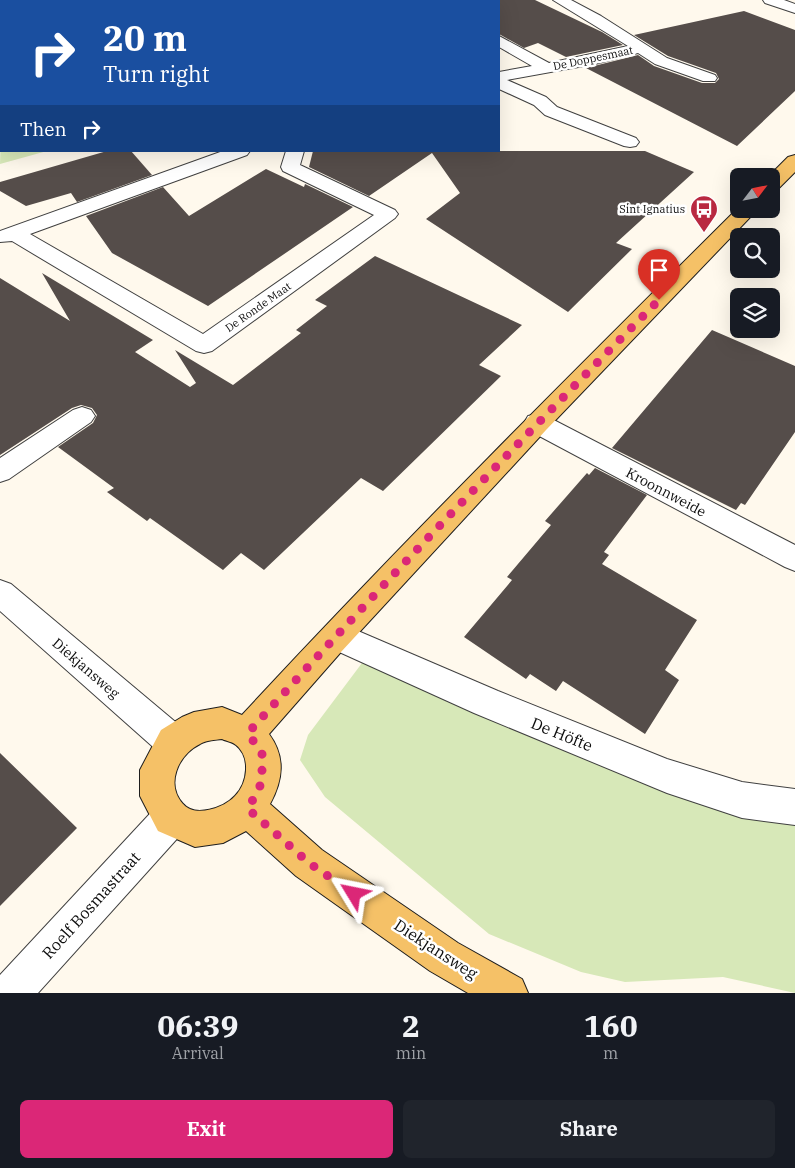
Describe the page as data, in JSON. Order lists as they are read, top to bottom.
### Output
{
  "streets": {
    "main road": ["Diekjansweg"],
    "street": [
      "De Doppesmaat",
      "De Ronde Maat",
      "Kroonnweide",
      "De Höfte",
      "Roelf Bosmastraat"
    ]
  },
  "crossings": [
    ["Diekjansweg", "Roelf Bosmastraat"]
  ],
  "places": {
    "bus stop": ["Sint Ignatius"]
  },
  "north": "top right",
  "page": {
    "turn": ["20 m", "Turn right"],
    "then": "Then",
    "eta": [
      "06:39",
      "Arrival",
      "2",
      "min",
      "160",
      "m"
    ],
    "buttons": ["Exit", "Share"]
  }
}
